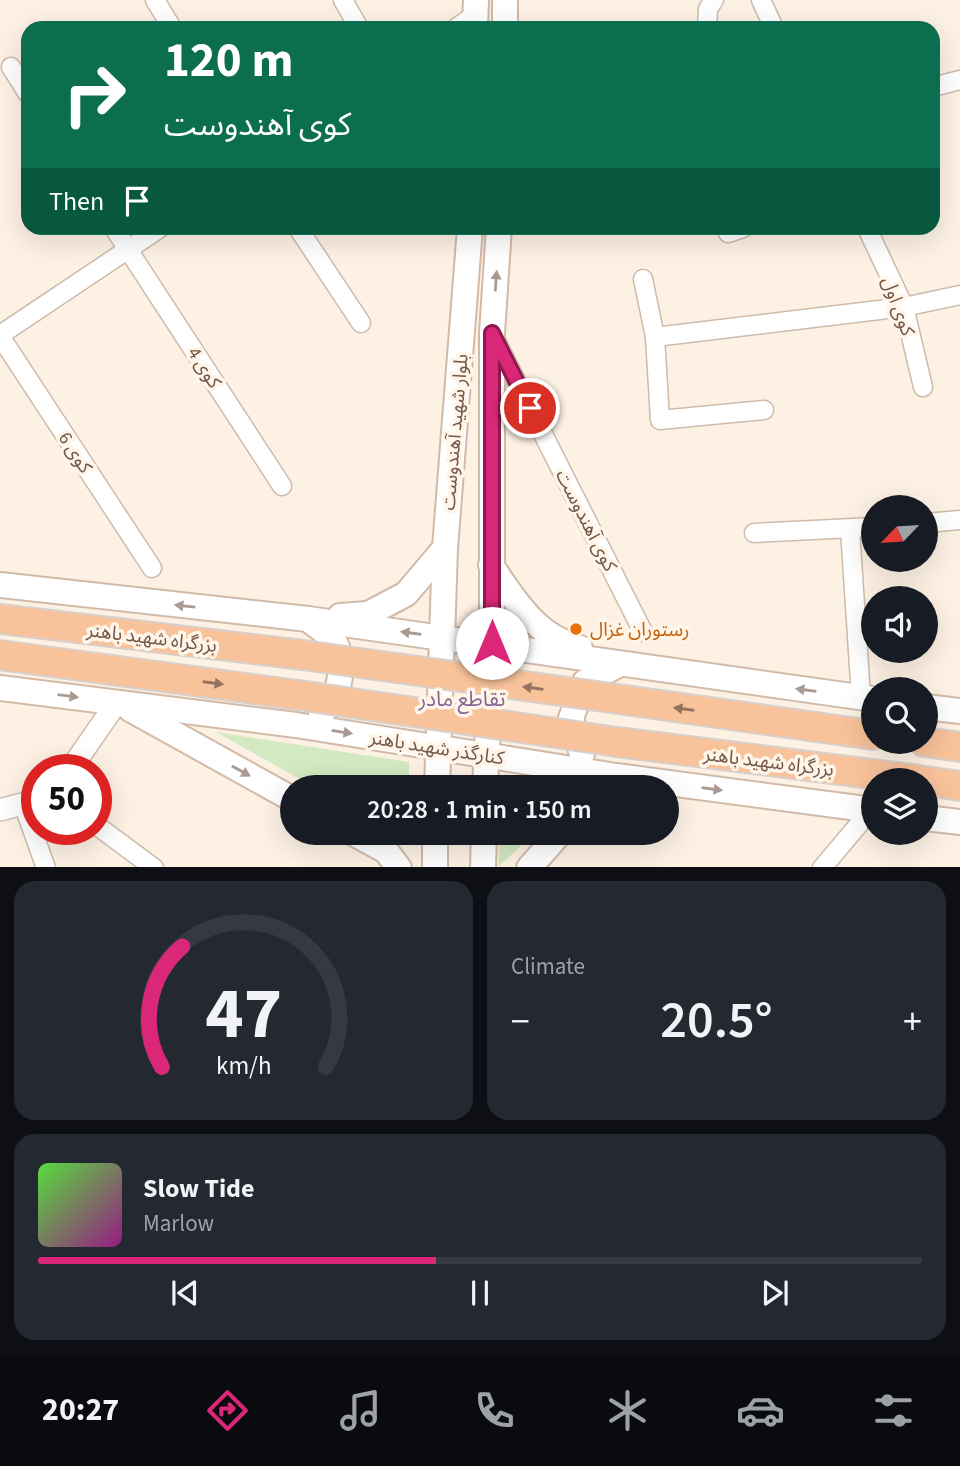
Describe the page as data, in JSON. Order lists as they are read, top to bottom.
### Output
{
  "streets": {
    "highway": ["بزرگراه شهید باهنر"],
    "main road": ["بلوار شهید آهندوست", "کنارگذر شهید باهنر"],
    "street": [
      "کوی اول",
      "کوی 4",
      "کوی 6",
      "کوی آهندوست"
    ]
  },
  "crossings": [
    ["بلوار شهید آهندوست", "کوی آهندوست"],
    ["بلوار شهید آهندوست", "کنارگذر شهید باهنر"]
  ],
  "districts": ["تقاطع مادر"],
  "places": ["رستوران غزال"],
  "north": "bottom left",
  "page": {
    "turn": ["120 m", "کوی آهندوست"],
    "then": "Then",
    "limit": "50",
    "trip": "20:28 · 1 min · 150 m",
    "tile": "Climate",
    "heat": ["−", "20.5°", "+"],
    "song": ["Slow Tide", "Marlow"],
    "tabs": "20:27",
    "gauge": ["47", "km/h"]
  }
}
